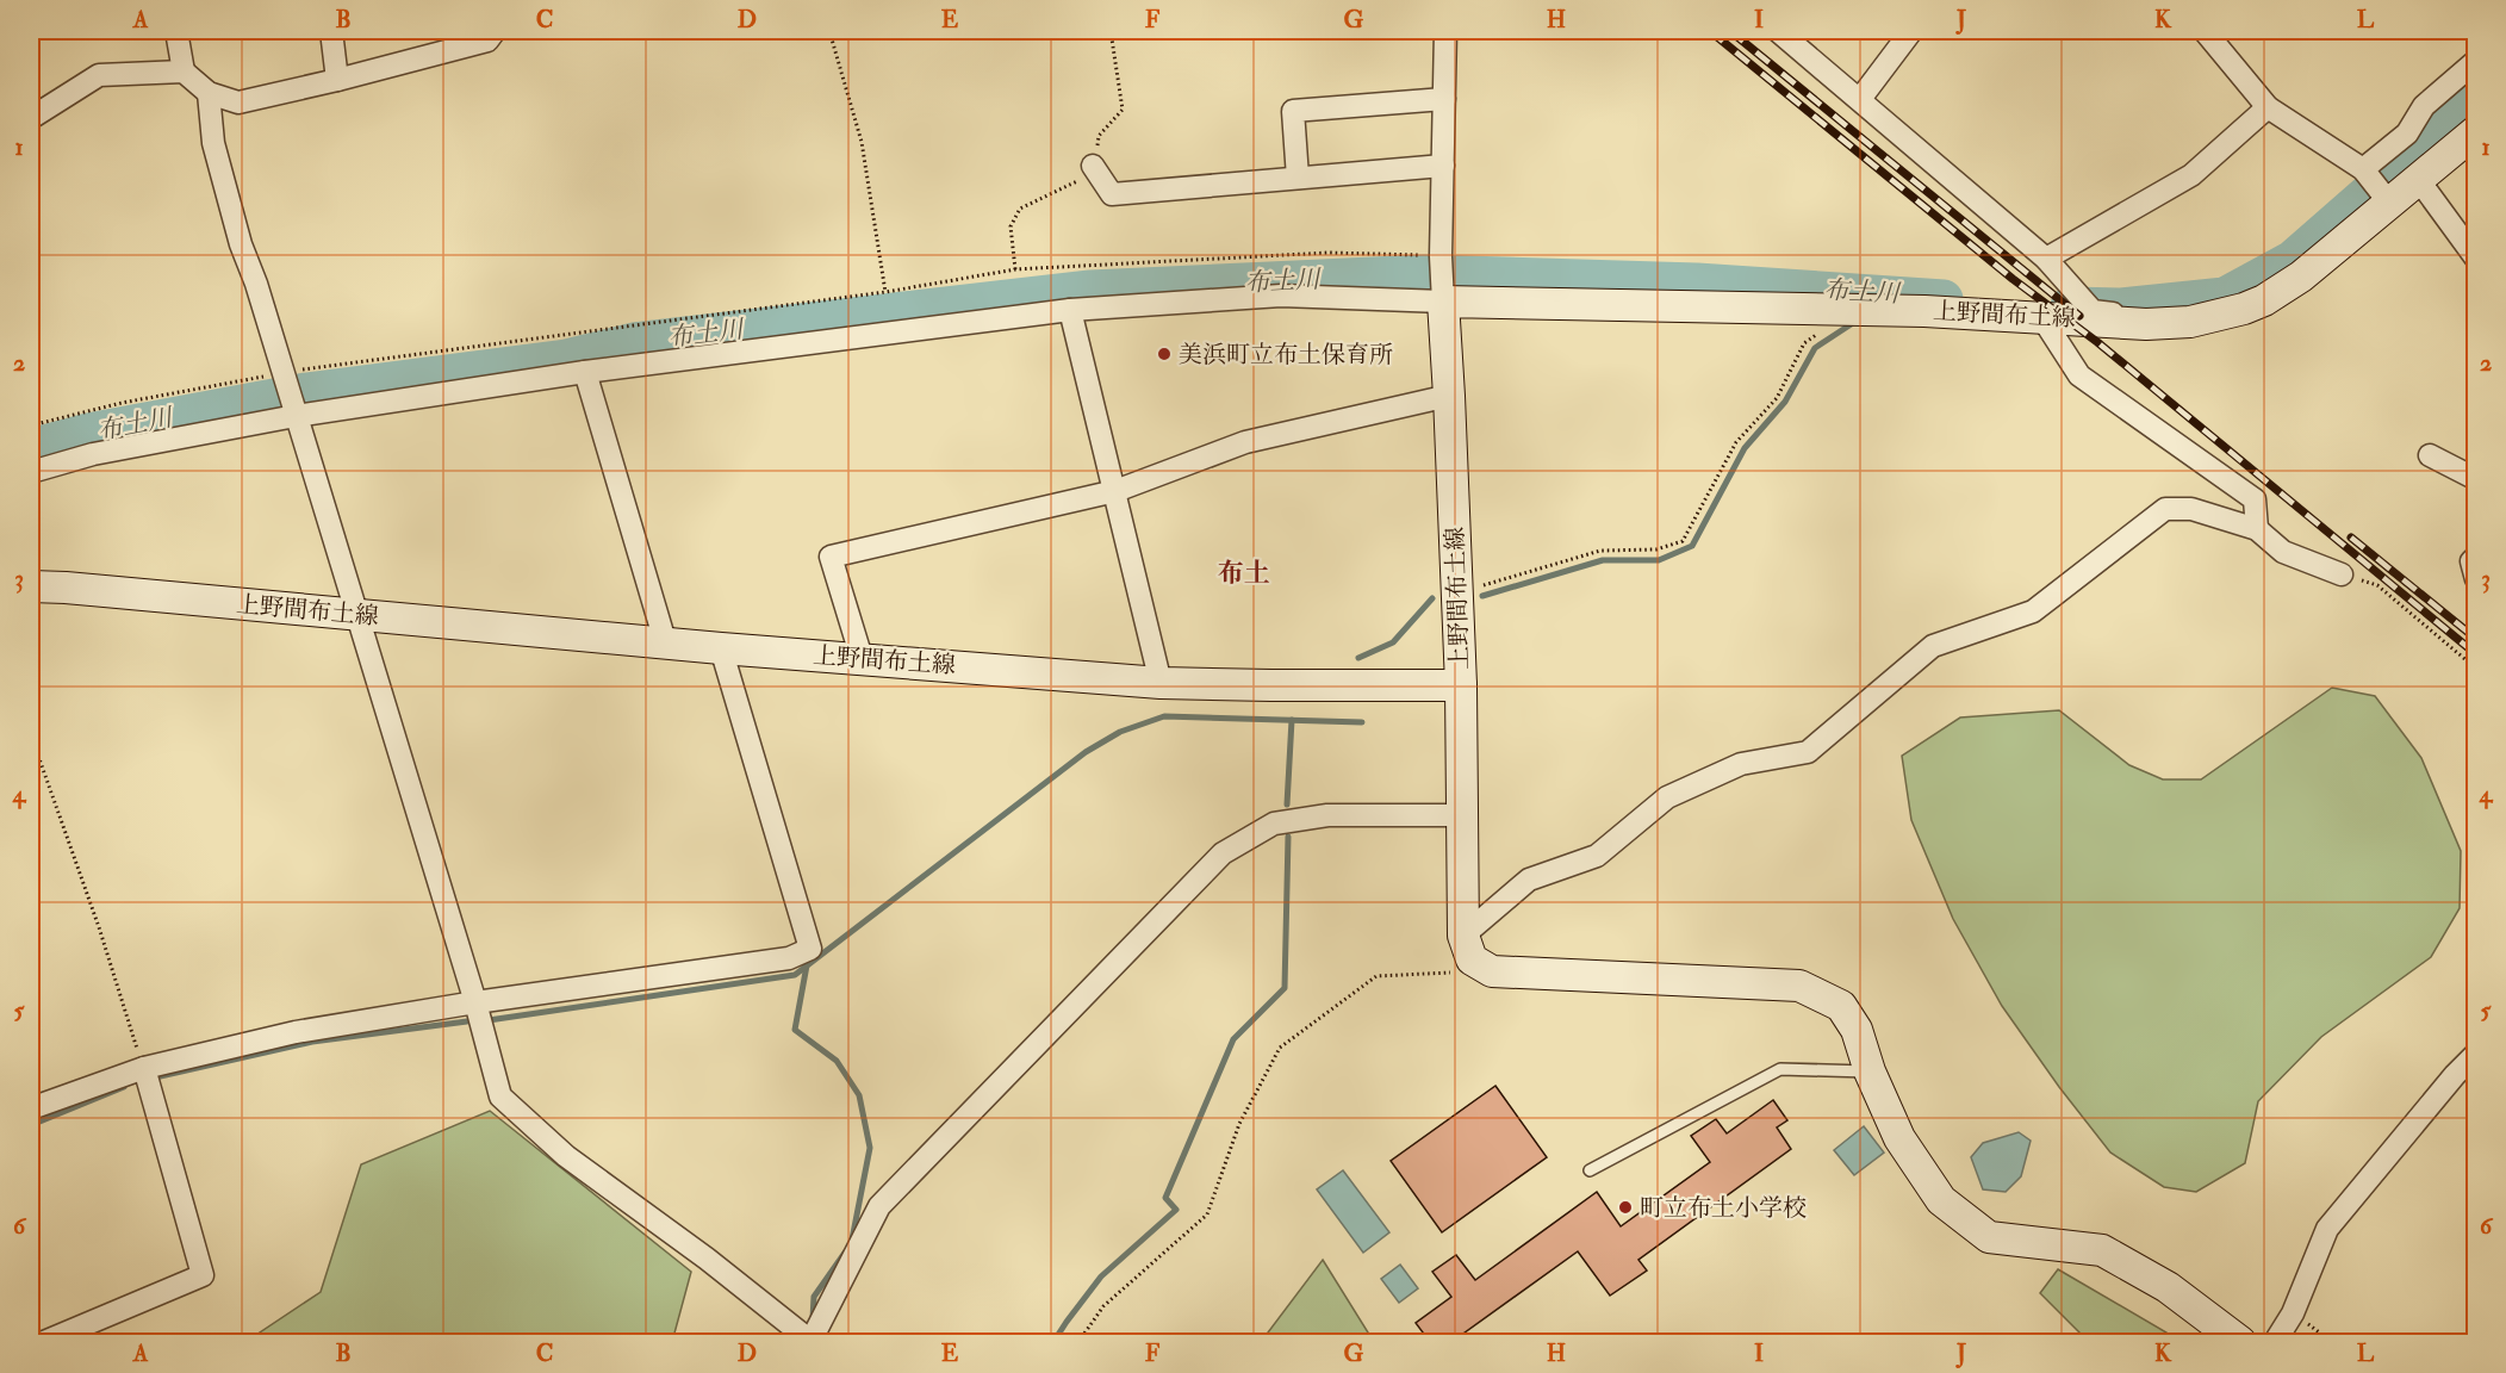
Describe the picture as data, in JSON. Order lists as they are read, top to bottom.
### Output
{
  "streets": {
    "main road": ["上野間布土線"]
  },
  "districts": ["布土"],
  "water": ["布土川"],
  "places": ["美浜町立布土保育所", "町立布土小学校"],
  "grid": {
    "columns": [
      "A",
      "B",
      "C",
      "D",
      "E",
      "F",
      "G",
      "H",
      "I",
      "J",
      "K",
      "L"
    ],
    "rows": [
      "1",
      "2",
      "3",
      "4",
      "5",
      "6"
    ]
  }
}
